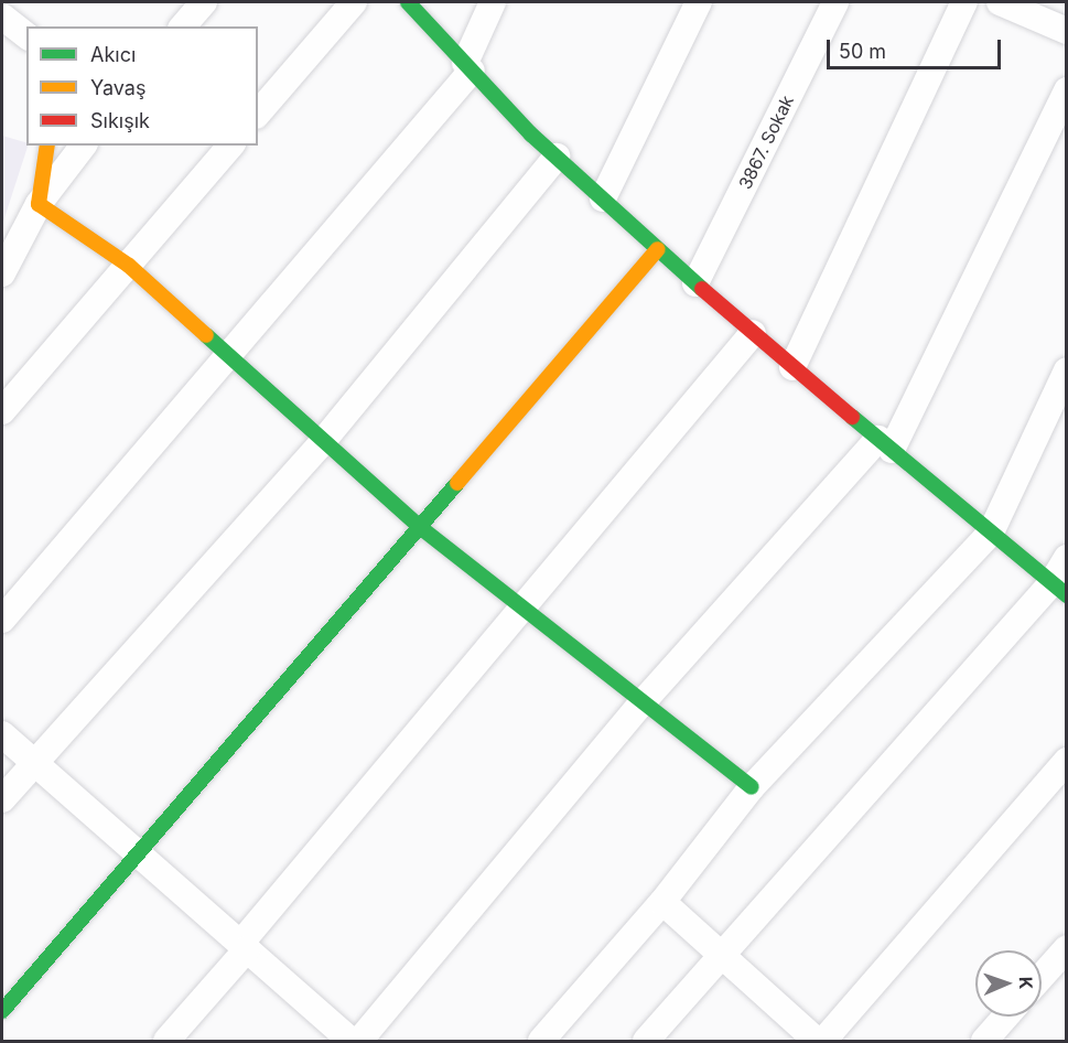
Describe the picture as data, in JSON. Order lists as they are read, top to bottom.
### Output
{
  "streets": {
    "street": ["3867. Sokak"]
  },
  "legend": ["Akıcı", "Yavaş", "Sıkışık"],
  "scale_bar": "50 m",
  "north": "right"
}
